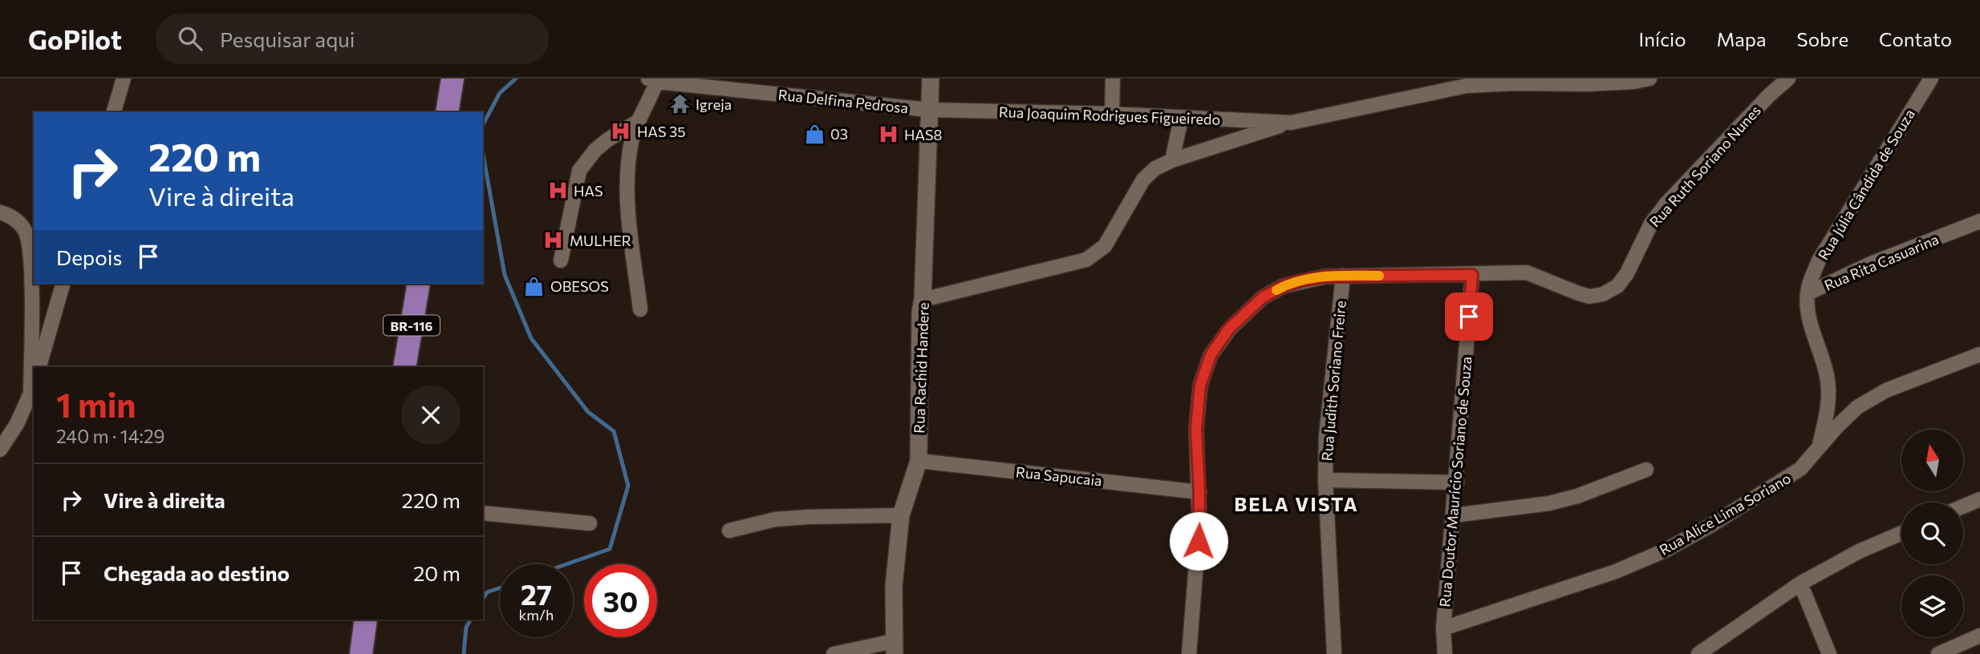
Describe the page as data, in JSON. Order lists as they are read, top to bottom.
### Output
{
  "streets": {
    "highway": ["BR-116"],
    "street": [
      "Rua Delfina Pedrosa",
      "Rua Joaquim Rodrigues Figueiredo",
      "Rua Ruth Soriano Nunes",
      "Rua Júlia Cândida de Souza",
      "Rua Rita Casuarina",
      "Rua Rachid Handere",
      "Rua Judith Soriano Freire",
      "Rua Sapucaia",
      "Rua Doutor Maurício Soriano de Souza",
      "Rua Alice Lima Soriano"
    ]
  },
  "crossings": [
    ["Rua Delfina Pedrosa", "Rua Joaquim Rodrigues Figueiredo"],
    ["Rua Delfina Pedrosa", "Rua Rachid Handere"],
    ["Rua Joaquim Rodrigues Figueiredo", "Rua Rachid Handere"],
    ["Rua Ruth Soriano Nunes", "Rua Judith Soriano Freire"],
    ["Rua Ruth Soriano Nunes", "Rua Sapucaia"],
    ["Rua Ruth Soriano Nunes", "Rua Doutor Maurício Soriano de Souza"],
    ["Rua Júlia Cândida de Souza", "Rua Rita Casuarina"],
    ["Rua Rita Casuarina", "Rua Alice Lima Soriano"],
    ["Rua Rachid Handere", "Rua Sapucaia"],
    ["Rua Doutor Maurício Soriano de Souza", "Rua Alice Lima Soriano"]
  ],
  "districts": ["BELA VISTA"],
  "places": {
    "temple": ["Igreja"],
    "hospital": [
      "HAS 35",
      "HAS8",
      "HAS",
      "MULHER"
    ],
    "shop": ["03", "OBESOS"]
  },
  "north": "top",
  "page": {
    "header": "GoPilot",
    "search": "Pesquisar aqui",
    "nav": [
      "Início",
      "Mapa",
      "Sobre",
      "Contato"
    ],
    "turn": ["220 m", "Vire à direita"],
    "then": "Depois",
    "heading": ["1 min", "240 m · 14:29"],
    "list": [
      {
        "name": "Vire à direita",
        "value": "220 m"
      },
      {
        "name": "Chegada ao destino",
        "value": "20 m"
      }
    ],
    "speed": "27 km/h",
    "limit": "30"
  }
}
